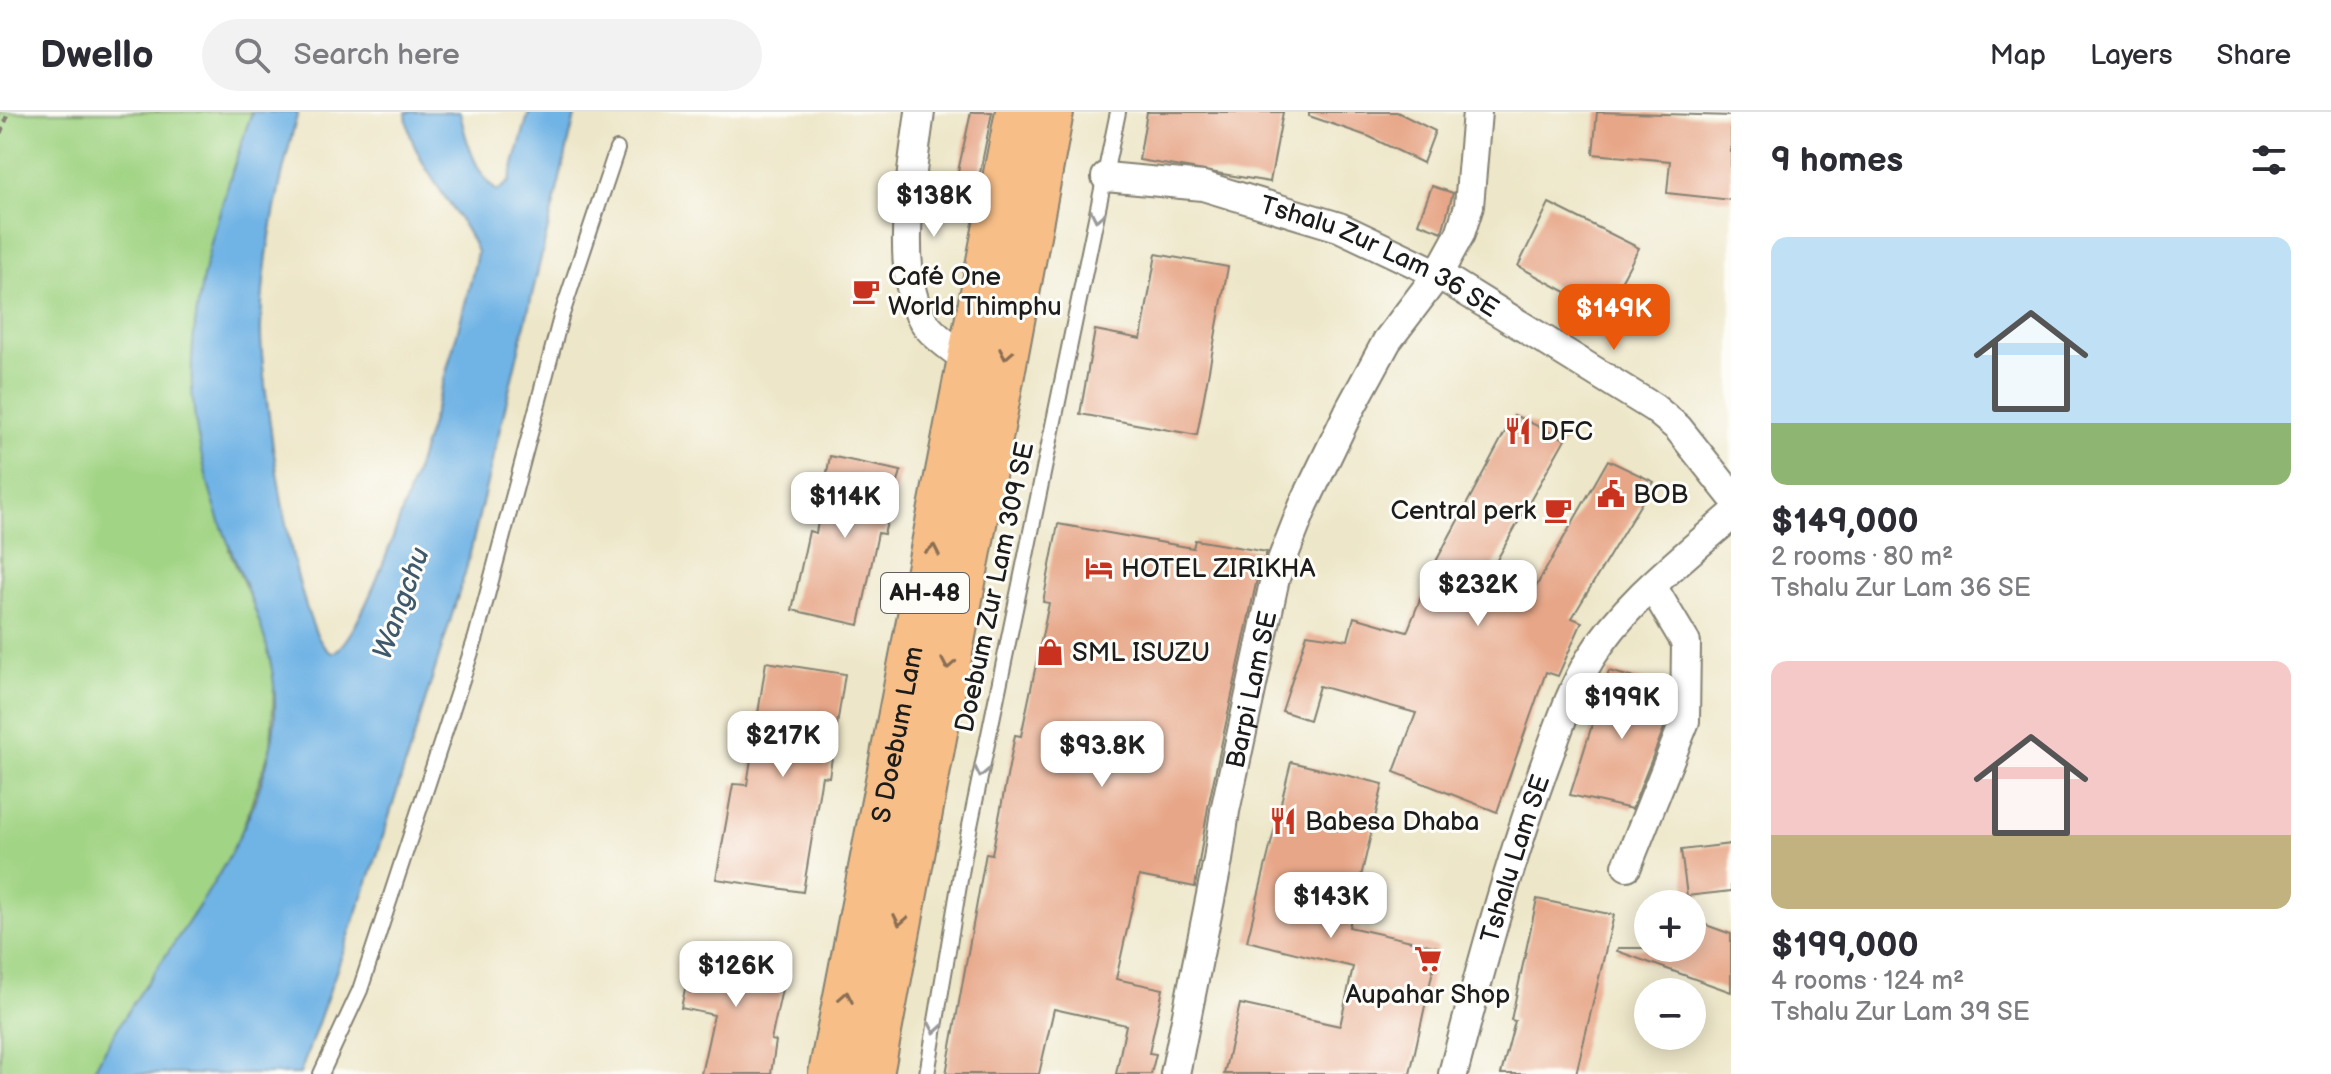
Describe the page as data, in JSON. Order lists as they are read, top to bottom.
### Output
{
  "streets": {
    "highway": ["AH-48", "S Doebum Lam"],
    "street": ["Tshalu Zur Lam 36 SE", "Barpi Lam SE", "Tshalu Lam SE"],
    "lane": ["Doebum Zur Lam 309 SE"]
  },
  "crossings": [
    ["Tshalu Zur Lam 36 SE", "Doebum Zur Lam 309 SE"],
    ["Tshalu Zur Lam 36 SE", "Barpi Lam SE"]
  ],
  "one_way": ["Doebum Zur Lam 309 SE"],
  "water": ["Wangchu"],
  "places": {
    "cafe": ["Café One World Thimphu", "Central perk"],
    "restaurant": ["DFC", "Babesa Dhaba"],
    "public building": ["BOB"],
    "hotel": ["HOTEL ZIRIKHA"],
    "shop": ["SML ISUZU"],
    "supermarket": ["Aupahar Shop"]
  },
  "page": {
    "header": "Dwello",
    "search": "Search here",
    "nav": ["Map", "Layers", "Share"],
    "heading": "9 homes",
    "price": [
      "$138K",
      "$149K",
      "$114K",
      "$232K",
      "$199K",
      "$217K",
      "$93.8K",
      "$143K",
      "$126K"
    ],
    "list": [
      {
        "name": "$149,000",
        "note": "2 rooms · 80 m² · Tshalu Zur Lam 36 SE"
      },
      {
        "name": "$199,000",
        "note": "4 rooms · 124 m² · Tshalu Zur Lam 39 SE"
      }
    ],
    "map_buttons": ["+", "−"]
  }
}
